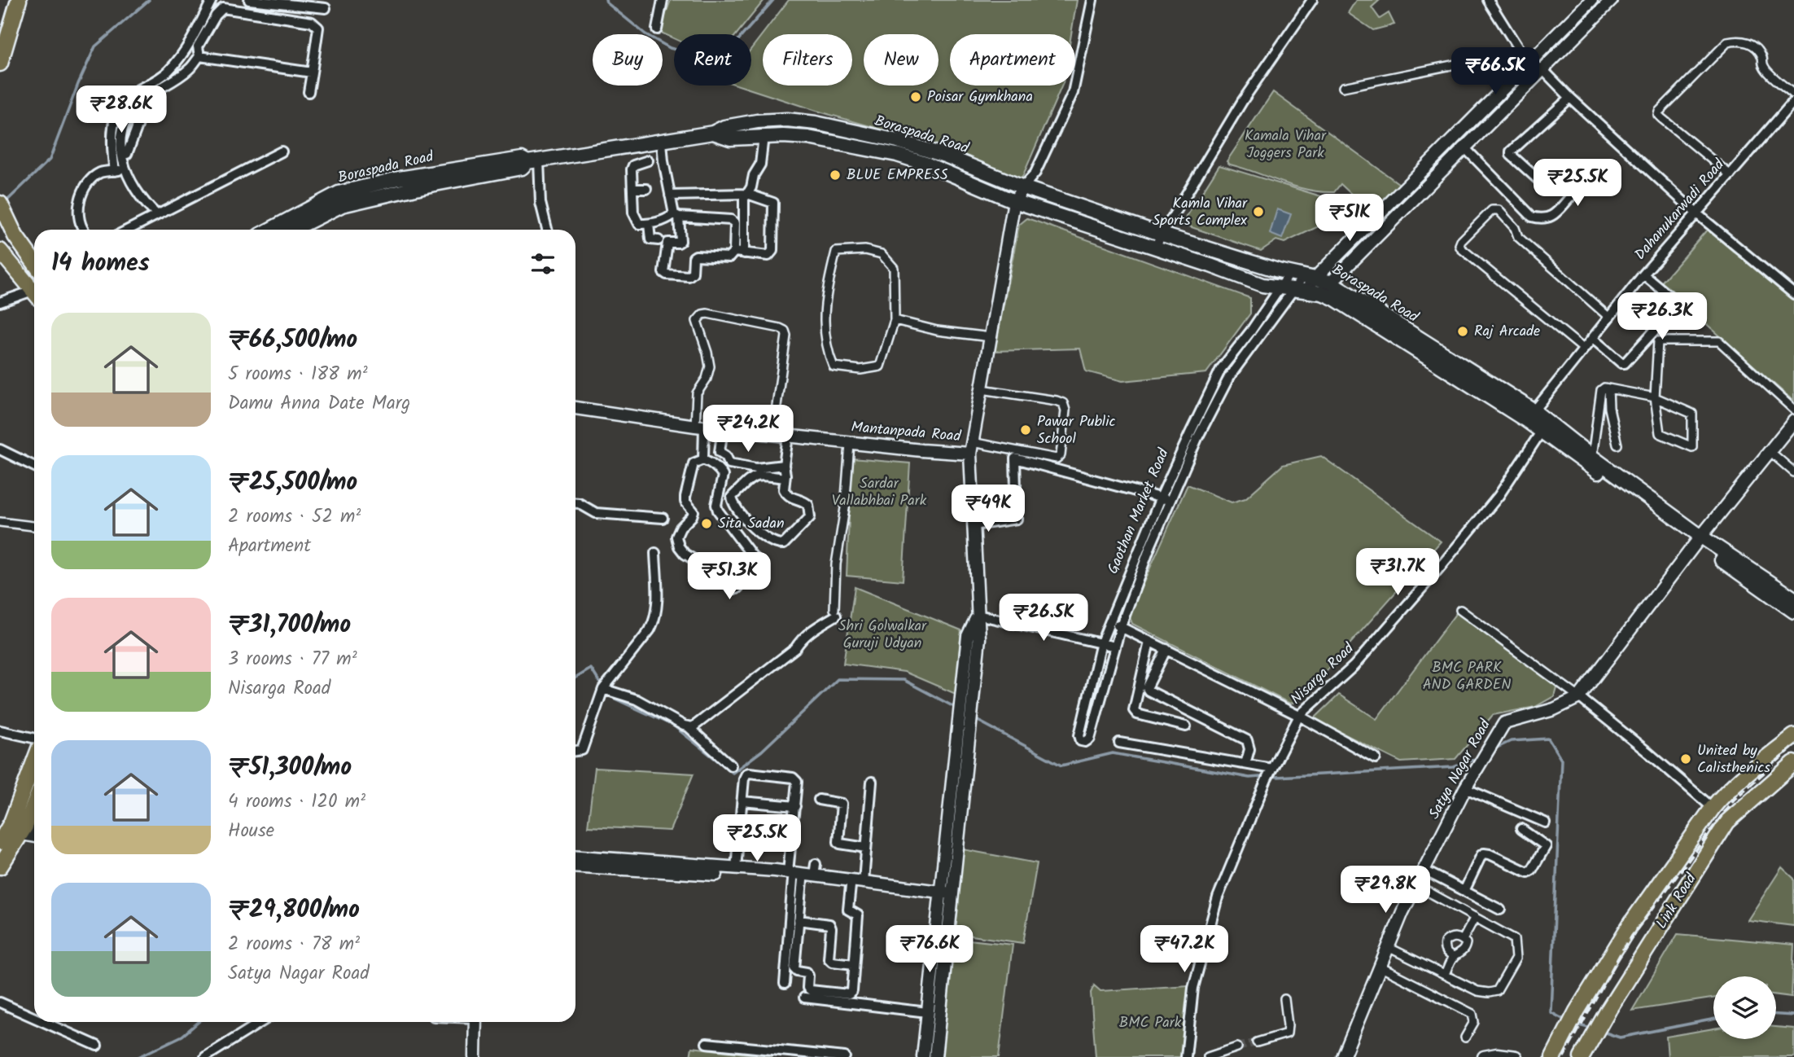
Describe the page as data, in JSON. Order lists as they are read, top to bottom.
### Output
{
  "streets": {
    "main road": ["Boraspada Road", "Link Road"],
    "street": [
      "Dahanukarwadi Road",
      "Mantanpada Road",
      "Gaothan Market Road",
      "Nisarga Road",
      "Satya Nagar Road"
    ]
  },
  "crossings": [
    ["Boraspada Road", "Dahanukarwadi Road"],
    ["Boraspada Road", "Mantanpada Road"],
    ["Boraspada Road", "Gaothan Market Road"],
    ["Boraspada Road", "Nisarga Road"],
    ["Boraspada Road", "Satya Nagar Road"]
  ],
  "parks": [
    "Kamala Vihar Joggers Park",
    "Sardar Vallabhbai Park",
    "Shri Golwalkar Guruji Udyan",
    "BMC PARK AND GARDEN",
    "BMC Park"
  ],
  "places": [
    "Poisar Gymkhana",
    "BLUE EMPRESS",
    "Kamla Vihar Sports Complex",
    "Raj Arcade",
    "Pawar Public School",
    "Sita Sadan",
    "United by Calisthenics"
  ],
  "page": {
    "chip": [
      "Buy",
      "Rent",
      "Filters",
      "New",
      "Apartment"
    ],
    "price": [
      "₹66.5K",
      "₹28.6K",
      "₹25.5K",
      "₹51K",
      "₹26.3K",
      "₹24.2K",
      "₹49K",
      "₹31.7K",
      "₹51.3K",
      "₹26.5K",
      "₹25.5K",
      "₹29.8K",
      "₹76.6K",
      "₹47.2K"
    ],
    "heading": "14 homes",
    "list": [
      {
        "name": "₹66,500/mo",
        "note": "5 rooms · 188 m² · Damu Anna Date Marg"
      },
      {
        "name": "₹25,500/mo",
        "note": "2 rooms · 52 m² · Apartment"
      },
      {
        "name": "₹31,700/mo",
        "note": "3 rooms · 77 m² · Nisarga Road"
      },
      {
        "name": "₹51,300/mo",
        "note": "4 rooms · 120 m² · House"
      },
      {
        "name": "₹29,800/mo",
        "note": "2 rooms · 78 m² · Satya Nagar Road"
      }
    ]
  }
}
